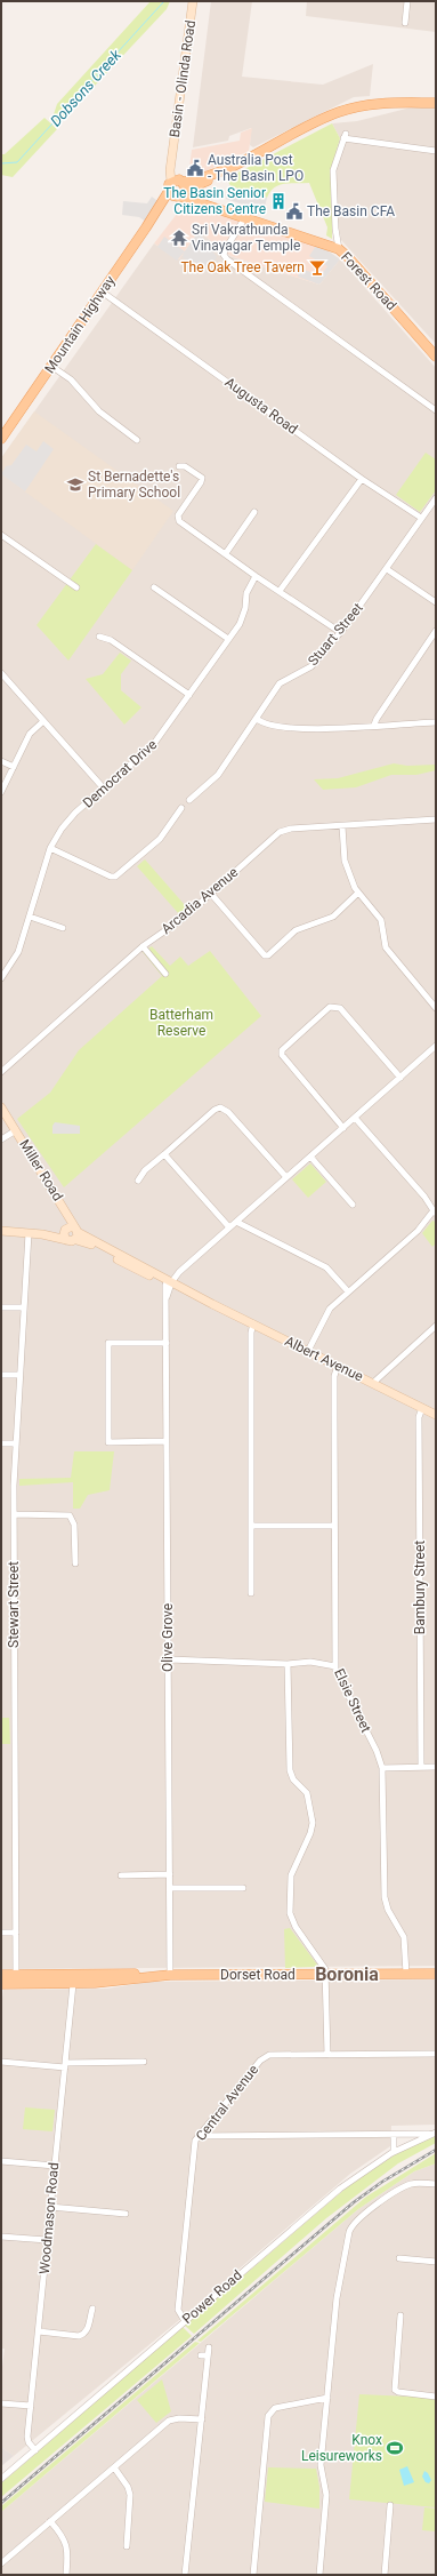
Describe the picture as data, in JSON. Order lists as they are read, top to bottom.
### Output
{
  "streets": {
    "main road": [
      "Basin - Olinda Road",
      "Forest Road",
      "Mountain Highway",
      "Miller Road",
      "Albert Avenue",
      "Dorset Road"
    ],
    "street": [
      "Augusta Road",
      "Stuart Street",
      "Democrat Drive",
      "Arcadia Avenue",
      "Bambury Street",
      "Stewart Street",
      "Olive Grove",
      "Elsie Street",
      "Central Avenue",
      "Woodmason Road",
      "Power Road"
    ]
  },
  "crossings": [
    ["Basin - Olinda Road", "Forest Road"],
    ["Basin - Olinda Road", "Mountain Highway"],
    ["Forest Road", "Mountain Highway"],
    ["Mountain Highway", "Augusta Road"],
    ["Augusta Road", "Stuart Street"],
    ["Miller Road", "Albert Avenue"],
    ["Albert Avenue", "Bambury Street"],
    ["Albert Avenue", "Olive Grove"],
    ["Albert Avenue", "Elsie Street"],
    ["Stewart Street", "Dorset Road"],
    ["Olive Grove", "Dorset Road"],
    ["Elsie Street", "Dorset Road"],
    ["Dorset Road", "Woodmason Road"],
    ["Central Avenue", "Power Road"],
    ["Woodmason Road", "Power Road"]
  ],
  "districts": ["Boronia"],
  "water": ["Dobsons Creek"],
  "parks": ["Batterham Reserve"],
  "places": {
    "public building": ["Australia Post - The Basin LPO", "The Basin CFA"],
    "building": ["The Basin Senior Citizens Centre"],
    "temple": ["Sri Vakrathunda Vinayagar Temple"],
    "bar": ["The Oak Tree Tavern"],
    "school or university": ["St Bernadette's Primary School"],
    "sports": ["Knox Leisureworks"]
  }
}
